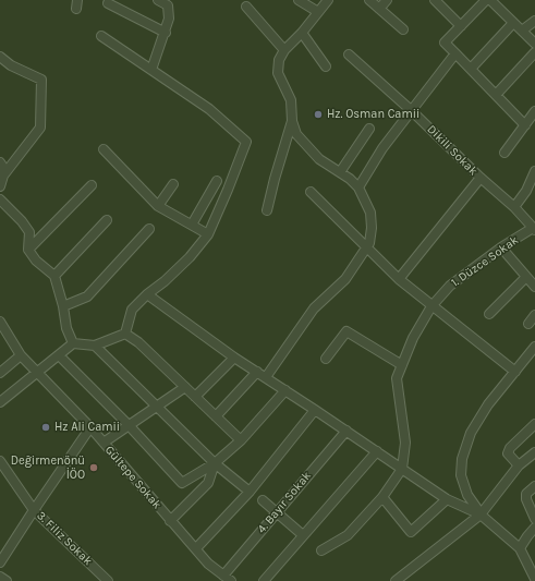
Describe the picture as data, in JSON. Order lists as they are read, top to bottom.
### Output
{
  "streets": {
    "street": [
      "Dikili Sokak",
      "1. Düzce Sokak",
      "Gültepe Sokak",
      "4. Bayır Sokak",
      "3. Filiz Sokak"
    ]
  },
  "crossings": [
    ["Dikili Sokak", "1. Düzce Sokak"],
    ["Gültepe Sokak", "4. Bayır Sokak"],
    ["Gültepe Sokak", "3. Filiz Sokak"]
  ],
  "places": ["Hz. Osman Camii", "Hz Ali Camii", "Değirmenönü İÖO"]
}
